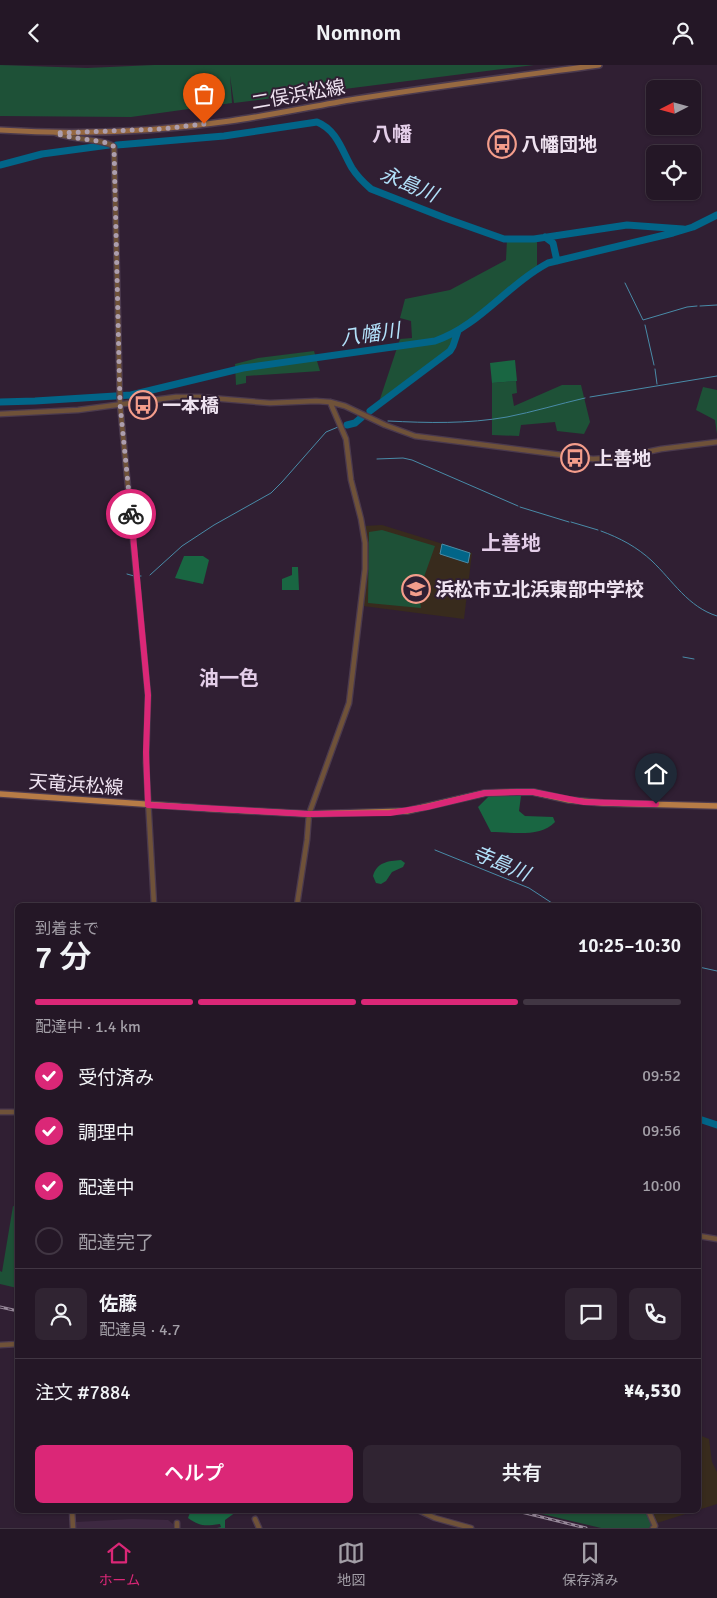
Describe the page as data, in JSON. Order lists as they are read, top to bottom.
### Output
{
  "streets": {
    "main road": ["二俣浜松線", "天竜浜松線"]
  },
  "districts": ["八幡", "上善地", "油一色"],
  "water": ["永島川", "八幡川", "寺島川"],
  "places": {
    "bus stop": ["八幡団地", "一本橋", "上善地"],
    "school or university": ["浜松市立北浜東部中学校"]
  },
  "north": "left",
  "page": {
    "header": "Nomnom",
    "heading": ["7 分", "到着まで", "10:25–10:30"],
    "panel": [
      "佐藤",
      "配達員 · 4.7",
      "注文 #7884",
      "¥4,530"
    ],
    "bar": "配達中 · 1.4 km",
    "list": [
      ["受付済み", "09:52"],
      ["調理中", "09:56"],
      ["配達中", "10:00"],
      "配達完了"
    ],
    "buttons": ["ヘルプ", "共有"],
    "tabs": ["ホーム", "地図", "保存済み"]
  }
}
